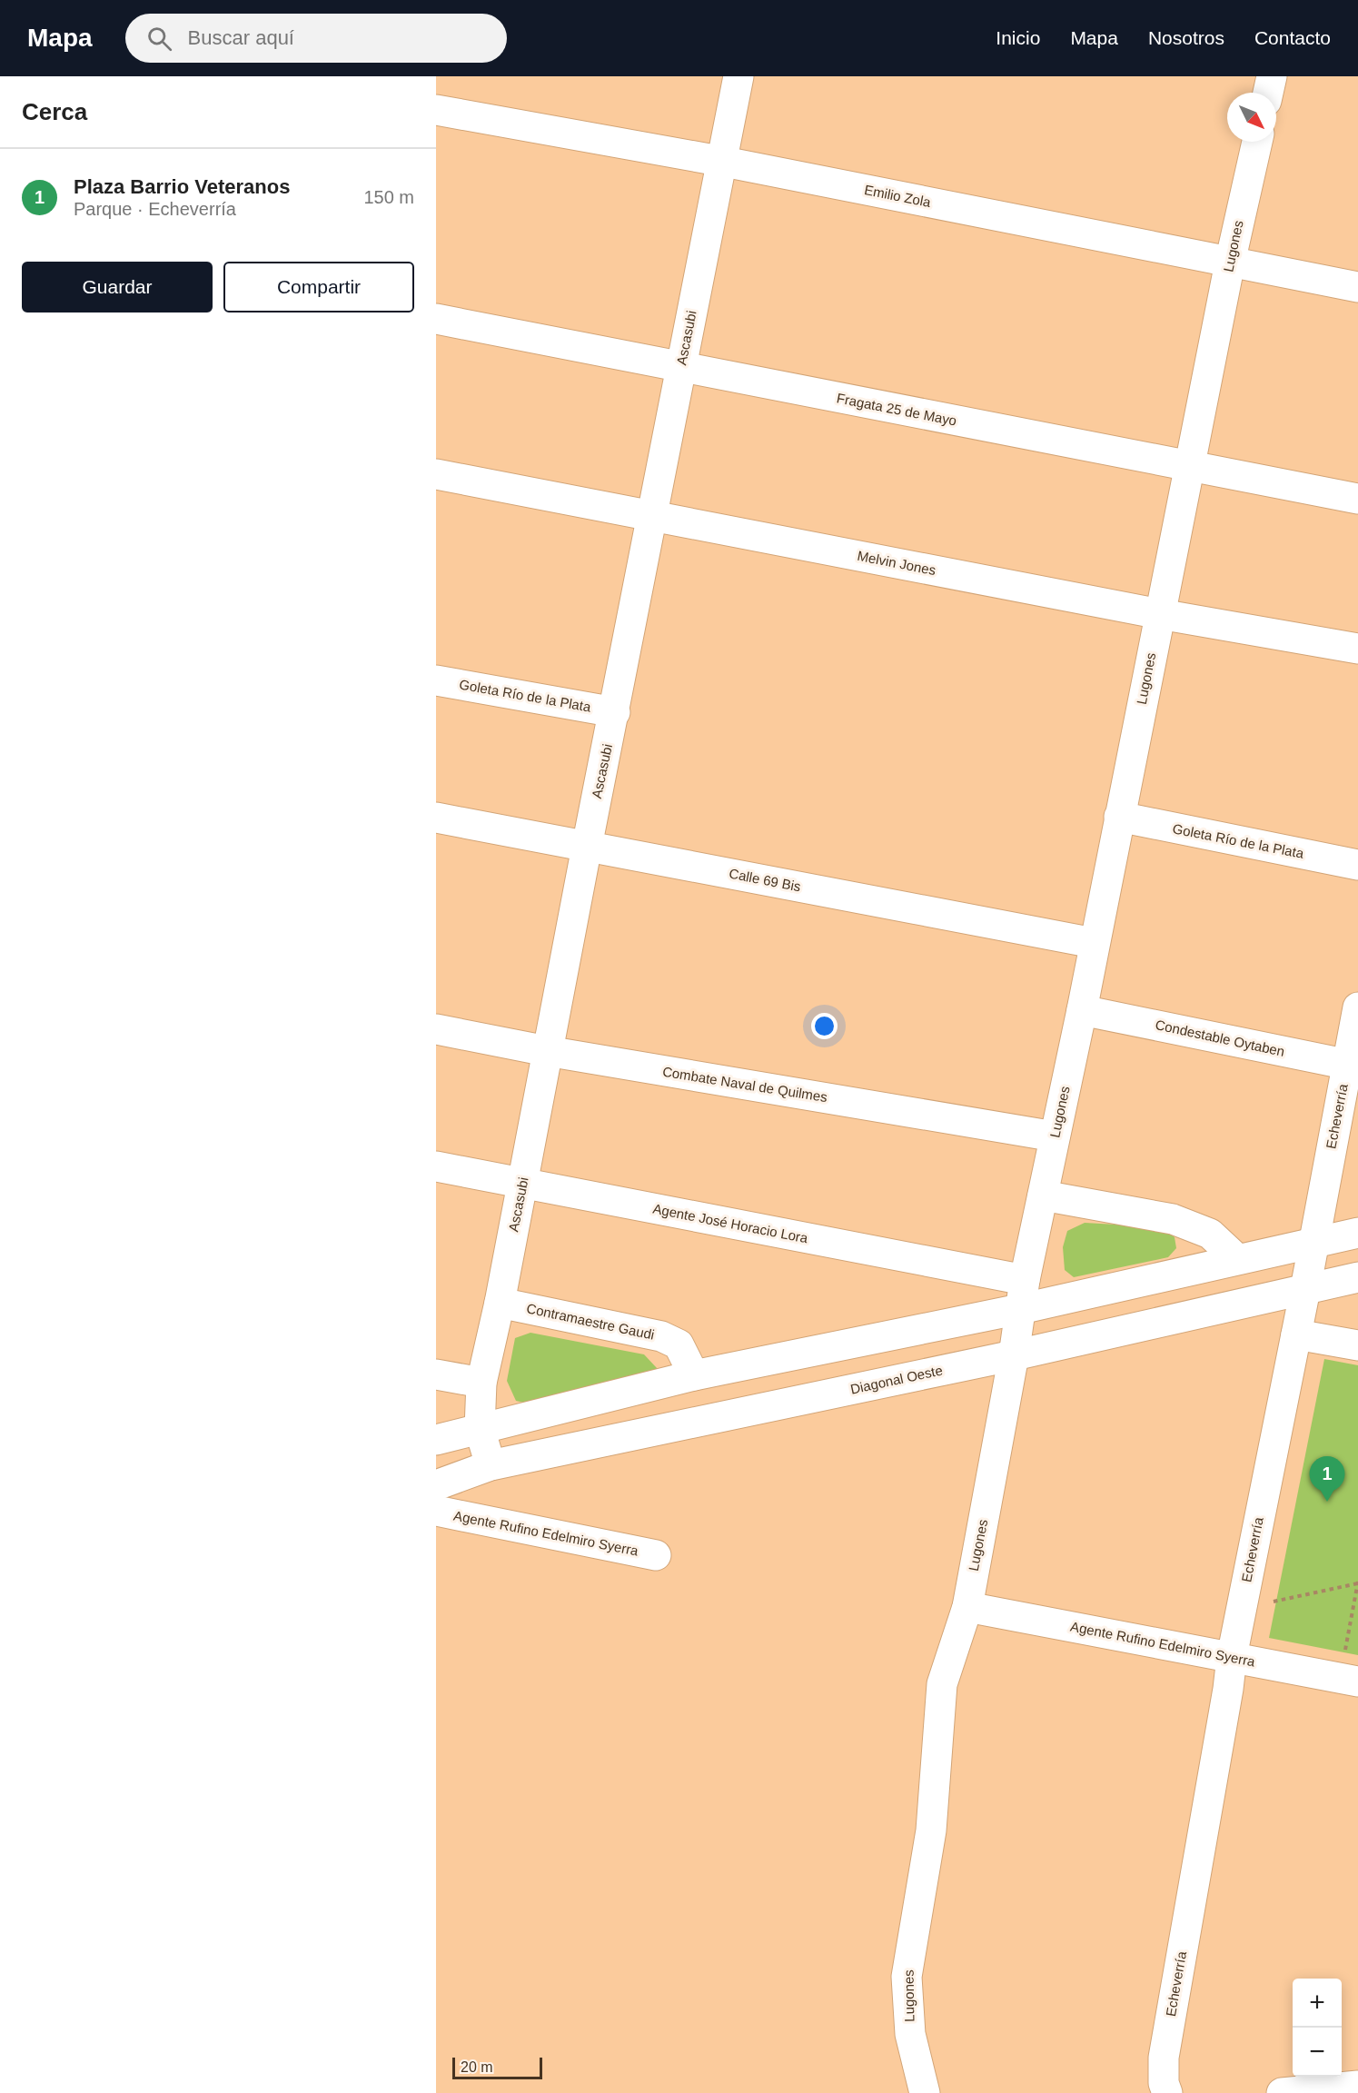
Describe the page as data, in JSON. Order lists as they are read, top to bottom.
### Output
{
  "streets": {
    "street": [
      "Emilio Zola",
      "Lugones",
      "Ascasubi",
      "Fragata 25 de Mayo",
      "Melvin Jones",
      "Goleta Río de la Plata",
      "Calle 69 Bis",
      "Condestable Oytaben",
      "Combate Naval de Quilmes",
      "Echeverría",
      "Agente José Horacio Lora",
      "Contramaestre Gaudi",
      "Diagonal Oeste",
      "Agente Rufino Edelmiro Syerra"
    ]
  },
  "crossings": [
    ["Emilio Zola", "Lugones"],
    ["Emilio Zola", "Ascasubi"],
    ["Lugones", "Fragata 25 de Mayo"],
    ["Lugones", "Melvin Jones"],
    ["Lugones", "Goleta Río de la Plata"],
    ["Lugones", "Calle 69 Bis"],
    ["Lugones", "Condestable Oytaben"],
    ["Lugones", "Combate Naval de Quilmes"],
    ["Lugones", "Agente José Horacio Lora"],
    ["Lugones", "Diagonal Oeste"],
    ["Lugones", "Agente Rufino Edelmiro Syerra"],
    ["Ascasubi", "Fragata 25 de Mayo"],
    ["Ascasubi", "Melvin Jones"],
    ["Ascasubi", "Goleta Río de la Plata"],
    ["Ascasubi", "Calle 69 Bis"],
    ["Ascasubi", "Combate Naval de Quilmes"],
    ["Ascasubi", "Agente José Horacio Lora"],
    ["Ascasubi", "Contramaestre Gaudi"],
    ["Ascasubi", "Diagonal Oeste"],
    ["Condestable Oytaben", "Echeverría"],
    ["Echeverría", "Diagonal Oeste"],
    ["Echeverría", "Agente Rufino Edelmiro Syerra"]
  ],
  "scale_bar": "20 m",
  "north": "bottom right",
  "page": {
    "header": "Mapa",
    "search": "Buscar aquí",
    "nav": [
      "Inicio",
      "Mapa",
      "Nosotros",
      "Contacto"
    ],
    "heading": "Cerca",
    "list": [
      {
        "mark": "1",
        "name": "Plaza Barrio Veteranos",
        "note": "Parque · Echeverría",
        "value": "150 m"
      }
    ],
    "buttons": ["Guardar", "Compartir"],
    "pins": "1",
    "map_buttons": ["+", "−"],
    "scale": "20 m"
  }
}
